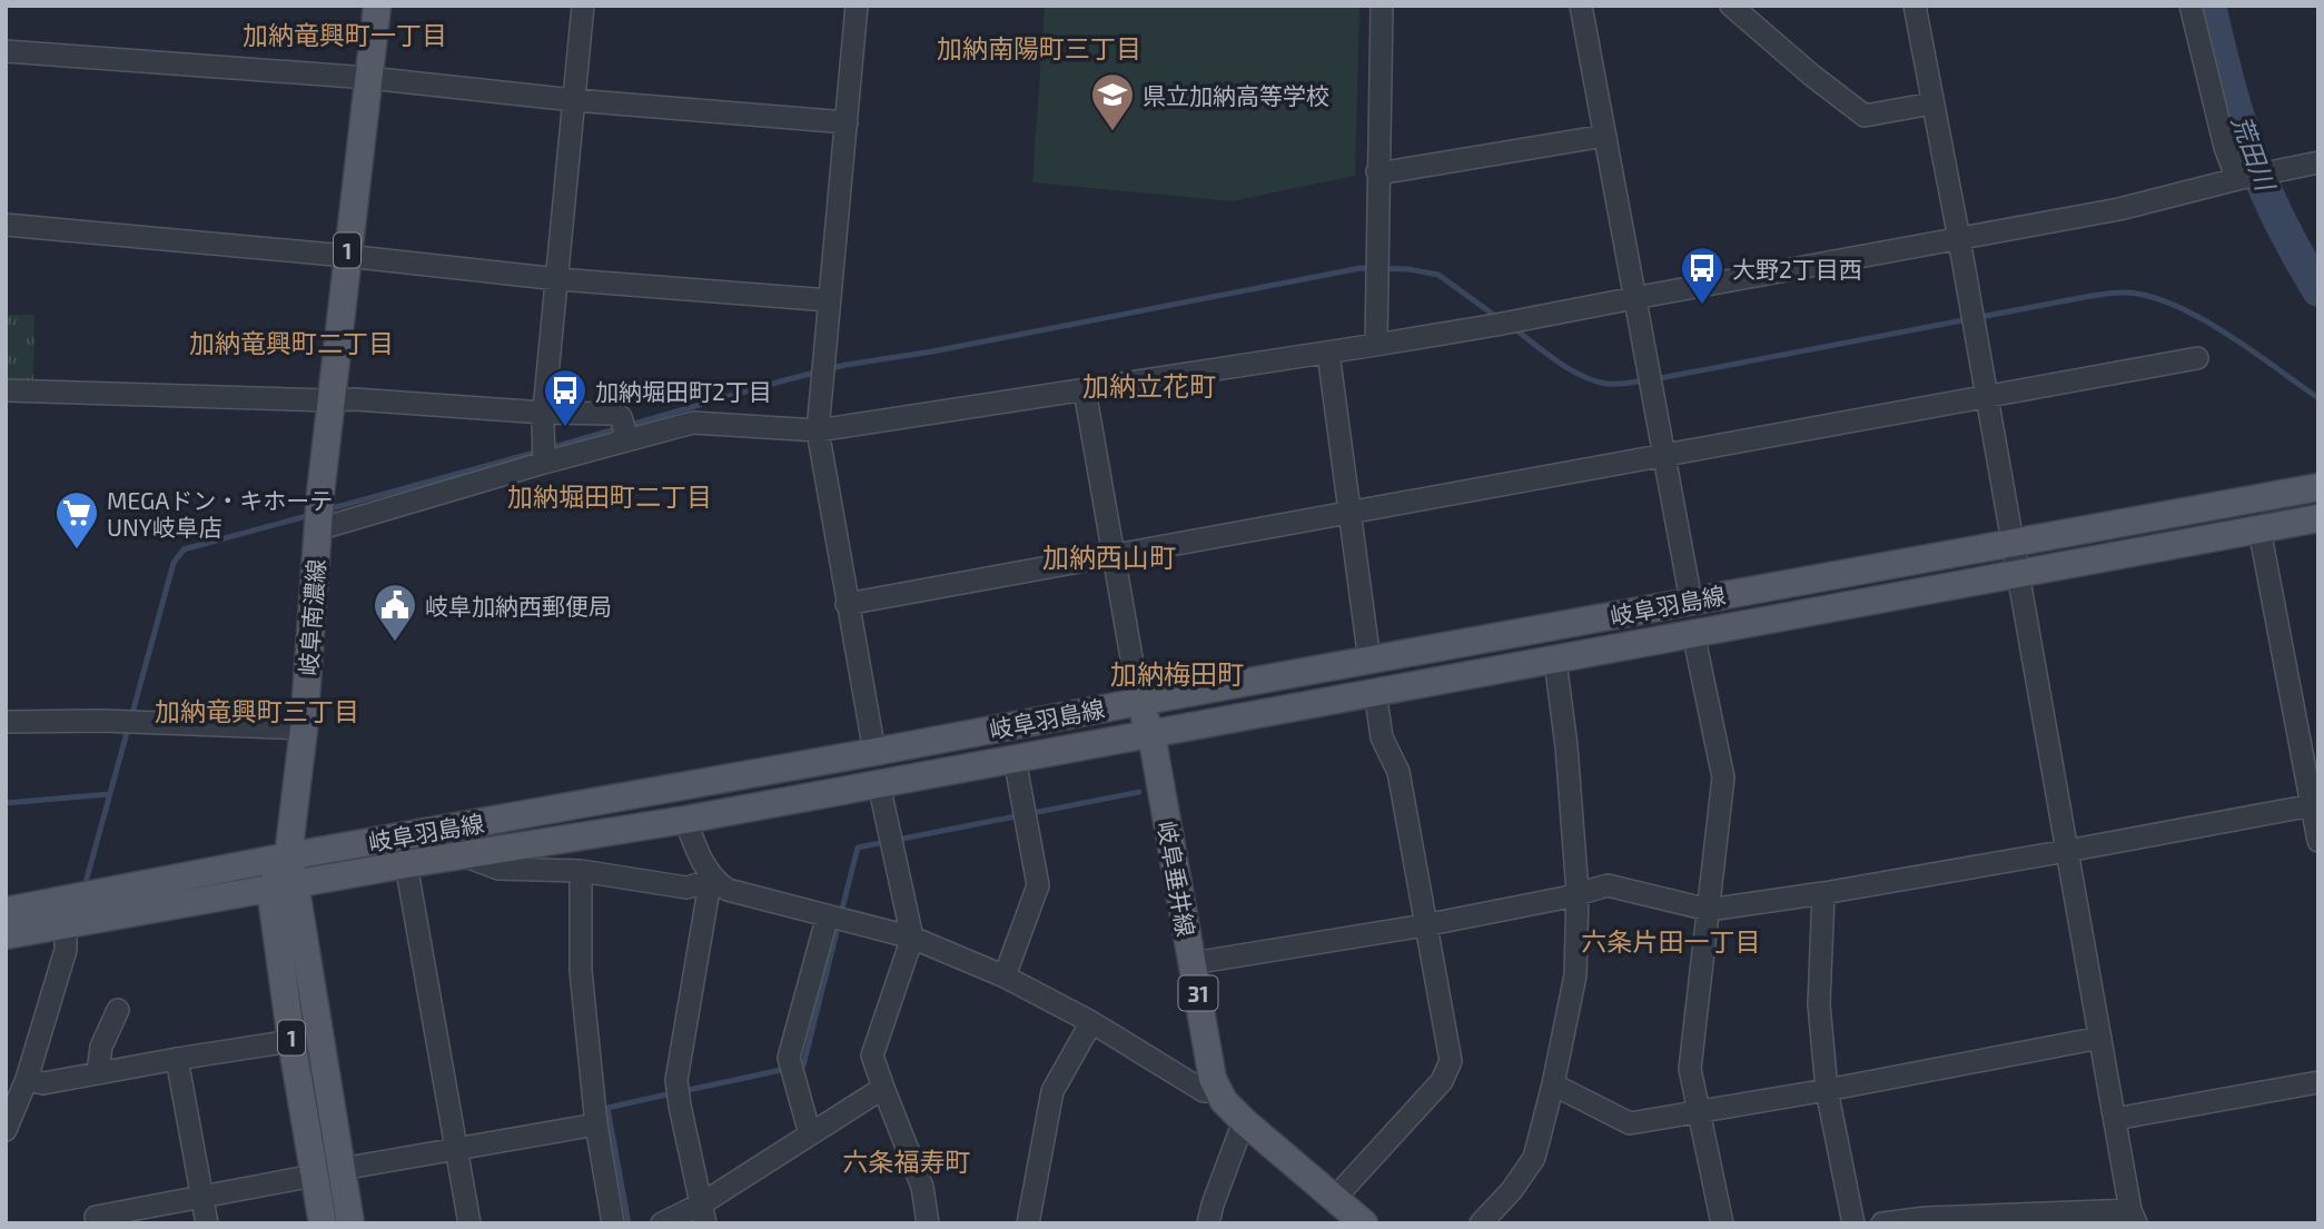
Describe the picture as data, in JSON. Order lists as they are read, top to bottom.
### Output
{
  "streets": {
    "main road": [
      "1",
      "岐阜羽島線",
      "岐阜南濃線",
      "岐阜垂井線",
      "31"
    ]
  },
  "crossings": [
    ["1", "岐阜羽島線"],
    ["1", "岐阜南濃線"],
    ["岐阜羽島線", "岐阜南濃線"],
    ["岐阜羽島線", "岐阜垂井線"]
  ],
  "districts": [
    "加納竜興町一丁目",
    "加納南陽町三丁目",
    "加納竜興町二丁目",
    "加納立花町",
    "加納堀田町二丁目",
    "加納西山町",
    "加納梅田町",
    "加納竜興町三丁目",
    "六条片田一丁目",
    "六条福寿町"
  ],
  "water": ["荒田川"],
  "places": {
    "school or university": ["県立加納高等学校"],
    "bus stop": ["大野2丁目西", "加納堀田町2丁目"],
    "supermarket": ["MEGAドン・キホーテ UNY岐阜店"],
    "public building": ["岐阜加納西郵便局"]
  }
}
